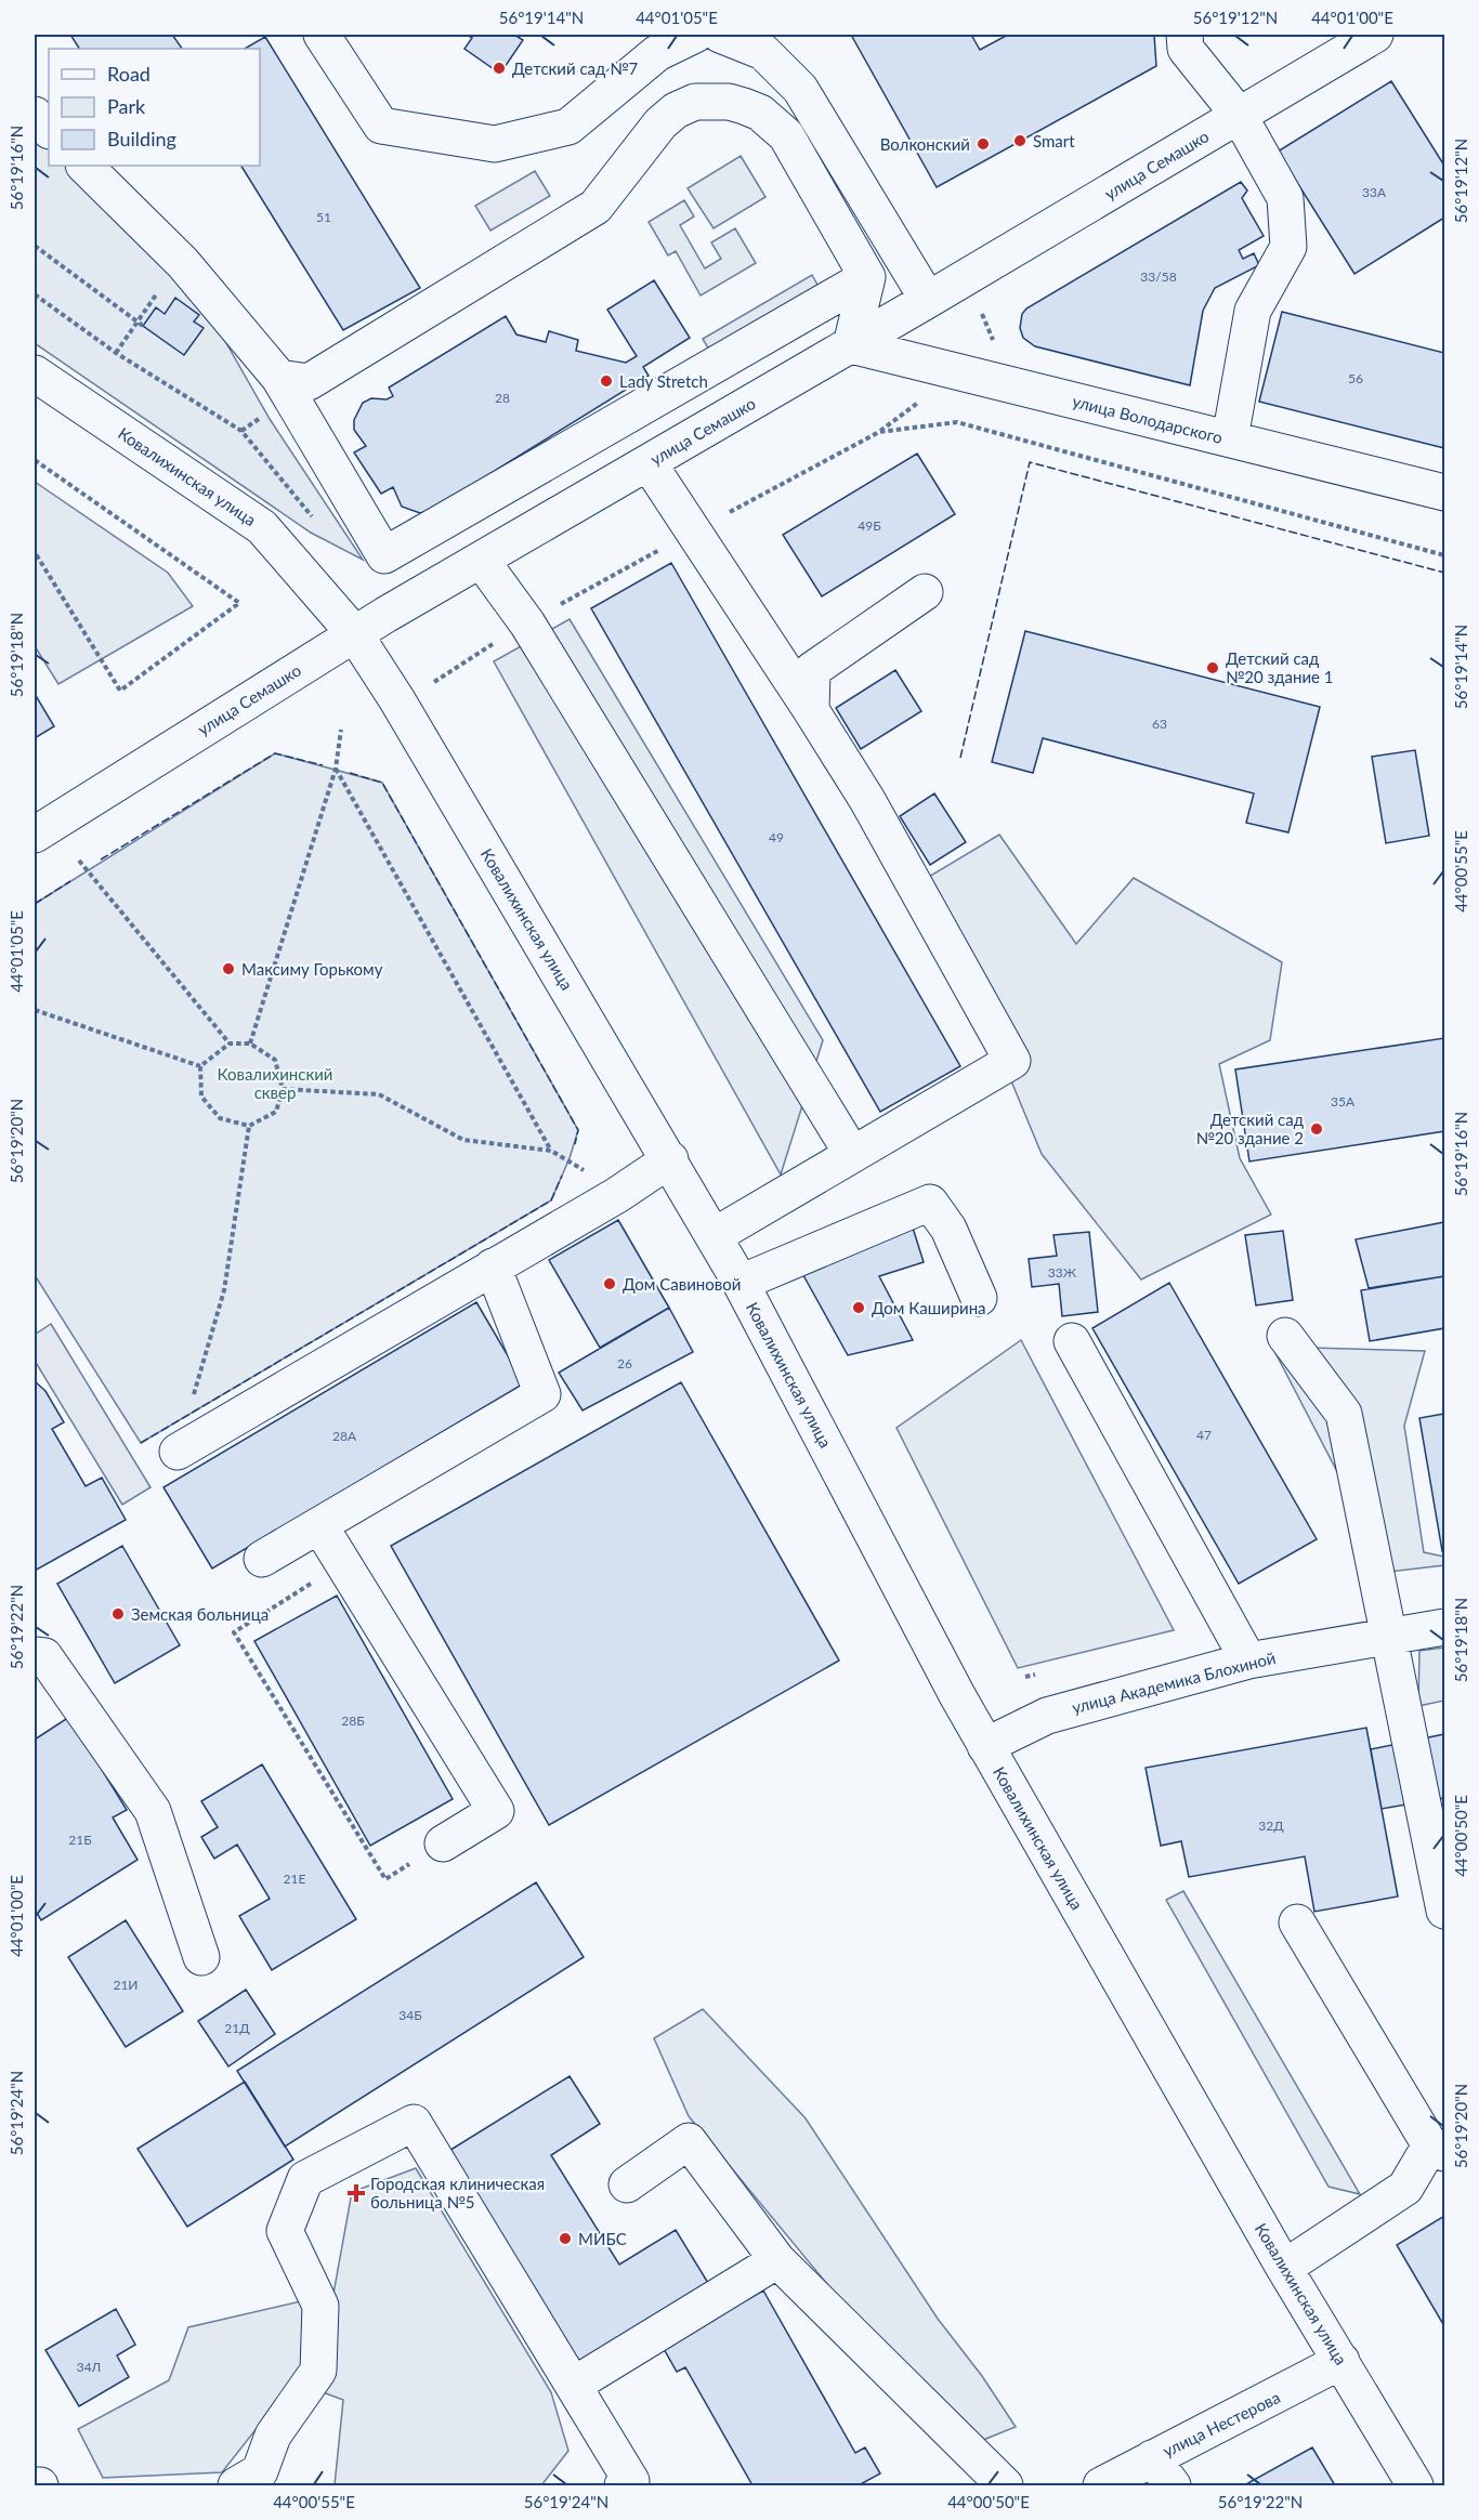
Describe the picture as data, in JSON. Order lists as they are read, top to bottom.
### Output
{
  "streets": {
    "street": [
      "улица Семашко",
      "улица Володарского",
      "Ковалихинская улица",
      "улица Академика Блохиной",
      "улица Нестерова"
    ]
  },
  "crossings": [
    ["улица Семашко", "улица Володарского"],
    ["улица Семашко", "Ковалихинская улица"],
    ["Ковалихинская улица", "улица Академика Блохиной"],
    ["Ковалихинская улица", "улица Нестерова"]
  ],
  "parks": ["Ковалихинский сквер"],
  "places": {
    "other": [
      "Детский сад №7",
      "Smart",
      "Волконский",
      "Lady Stretch",
      "Детский сад №20 здание 1",
      "Максиму Горькому",
      "Детский сад №20 здание 2",
      "Дом Савиновой",
      "Дом Каширина",
      "Земская больница",
      "МИБС"
    ],
    "health": ["Городская клиническая больница №5"]
  },
  "house_numbers": [
    "33А",
    "51",
    "33/58",
    "56",
    "28",
    "49Б",
    "63",
    "49",
    "35А",
    "33Ж",
    "26",
    "47",
    "28А",
    "28Б",
    "32Д",
    "21Б",
    "21Е",
    "21И",
    "34Б",
    "21Д",
    "34Л"
  ],
  "legend": ["Road", "Park", "Building"],
  "coordinates": [
    "56°19'14\"N",
    "44°01'05\"E",
    "56°19'12\"N",
    "44°01'00\"E",
    "56°19'16\"N",
    "56°19'18\"N",
    "44°00'55\"E",
    "56°19'20\"N",
    "56°19'22\"N",
    "44°00'50\"E",
    "56°19'24\"N"
  ]
}
